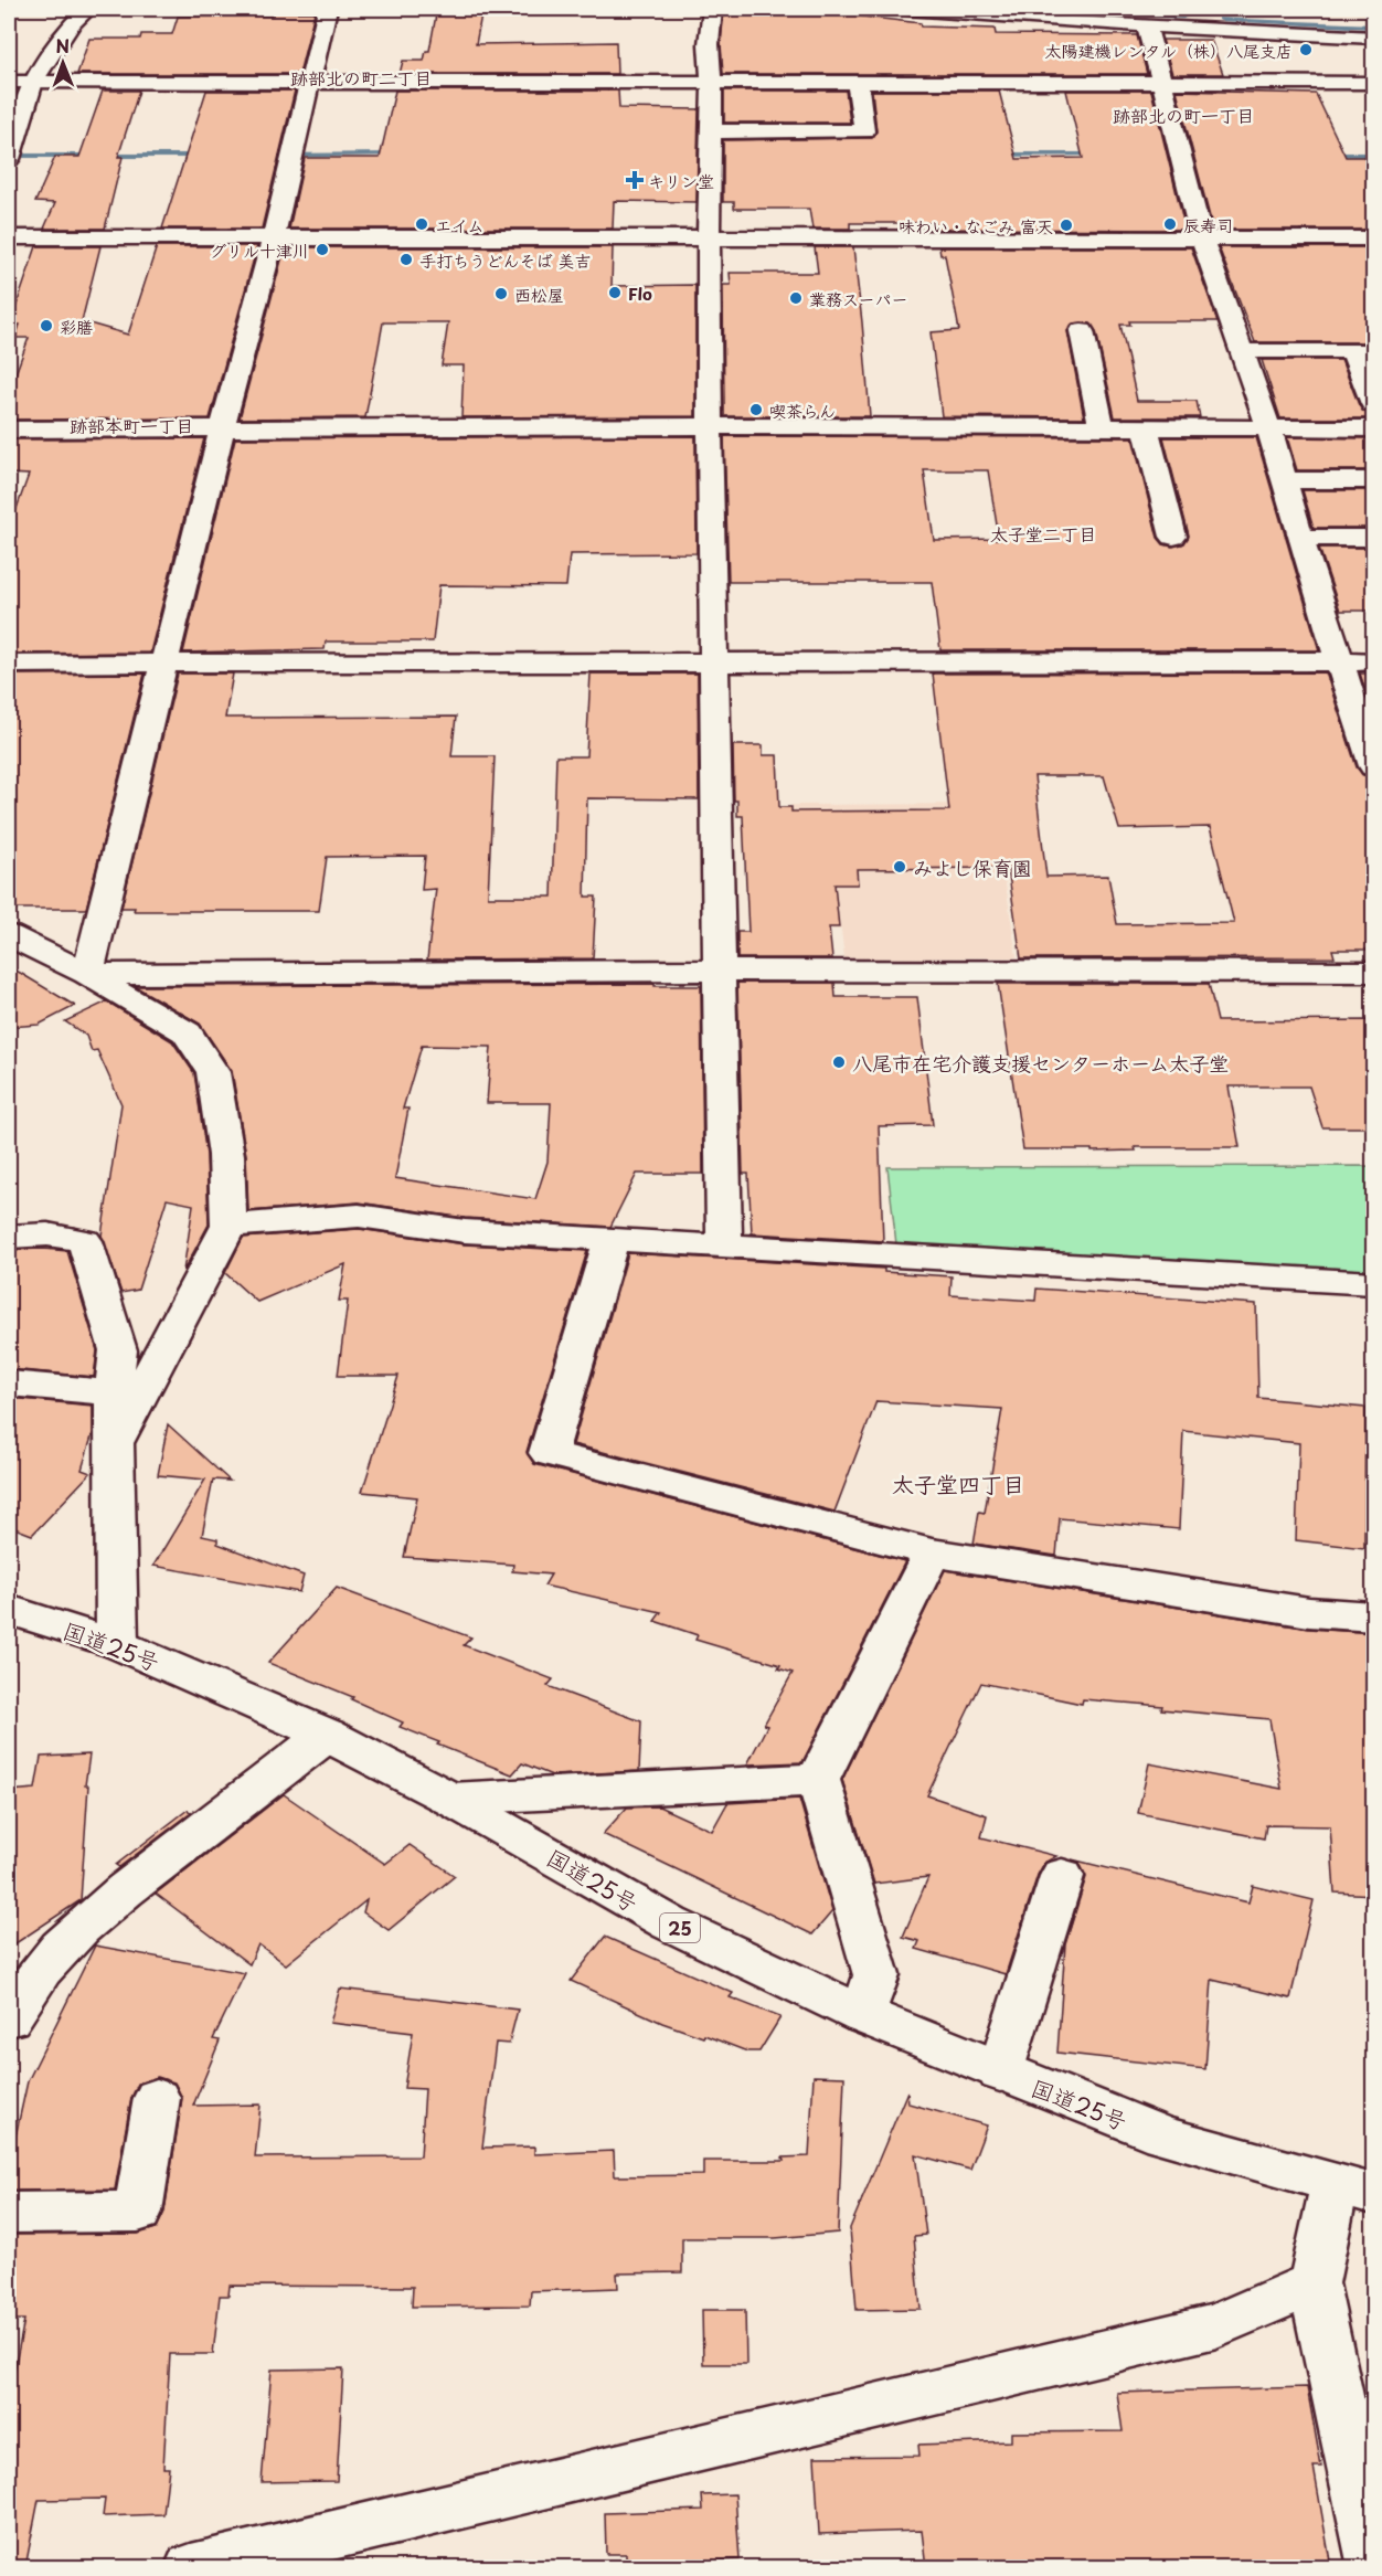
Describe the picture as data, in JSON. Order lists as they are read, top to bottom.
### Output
{
  "streets": {
    "main road": ["国道25号", "25"]
  },
  "districts": [
    "跡部北の町二丁目",
    "跡部北の町一丁目",
    "跡部本町一丁目",
    "太子堂二丁目",
    "太子堂四丁目"
  ],
  "places": {
    "other": [
      "太陽建機レンタル（株）八尾支店",
      "エイム",
      "辰寿司",
      "味わい・なごみ 富天",
      "グリル十津川",
      "手打ちうどんそば 美吉",
      "Flo",
      "西松屋",
      "業務スーパー",
      "彩膳",
      "喫茶らん",
      "みよし保育園",
      "八尾市在宅介護支援センターホーム太子堂"
    ],
    "health": ["キリン堂"]
  },
  "north": "top"
}
